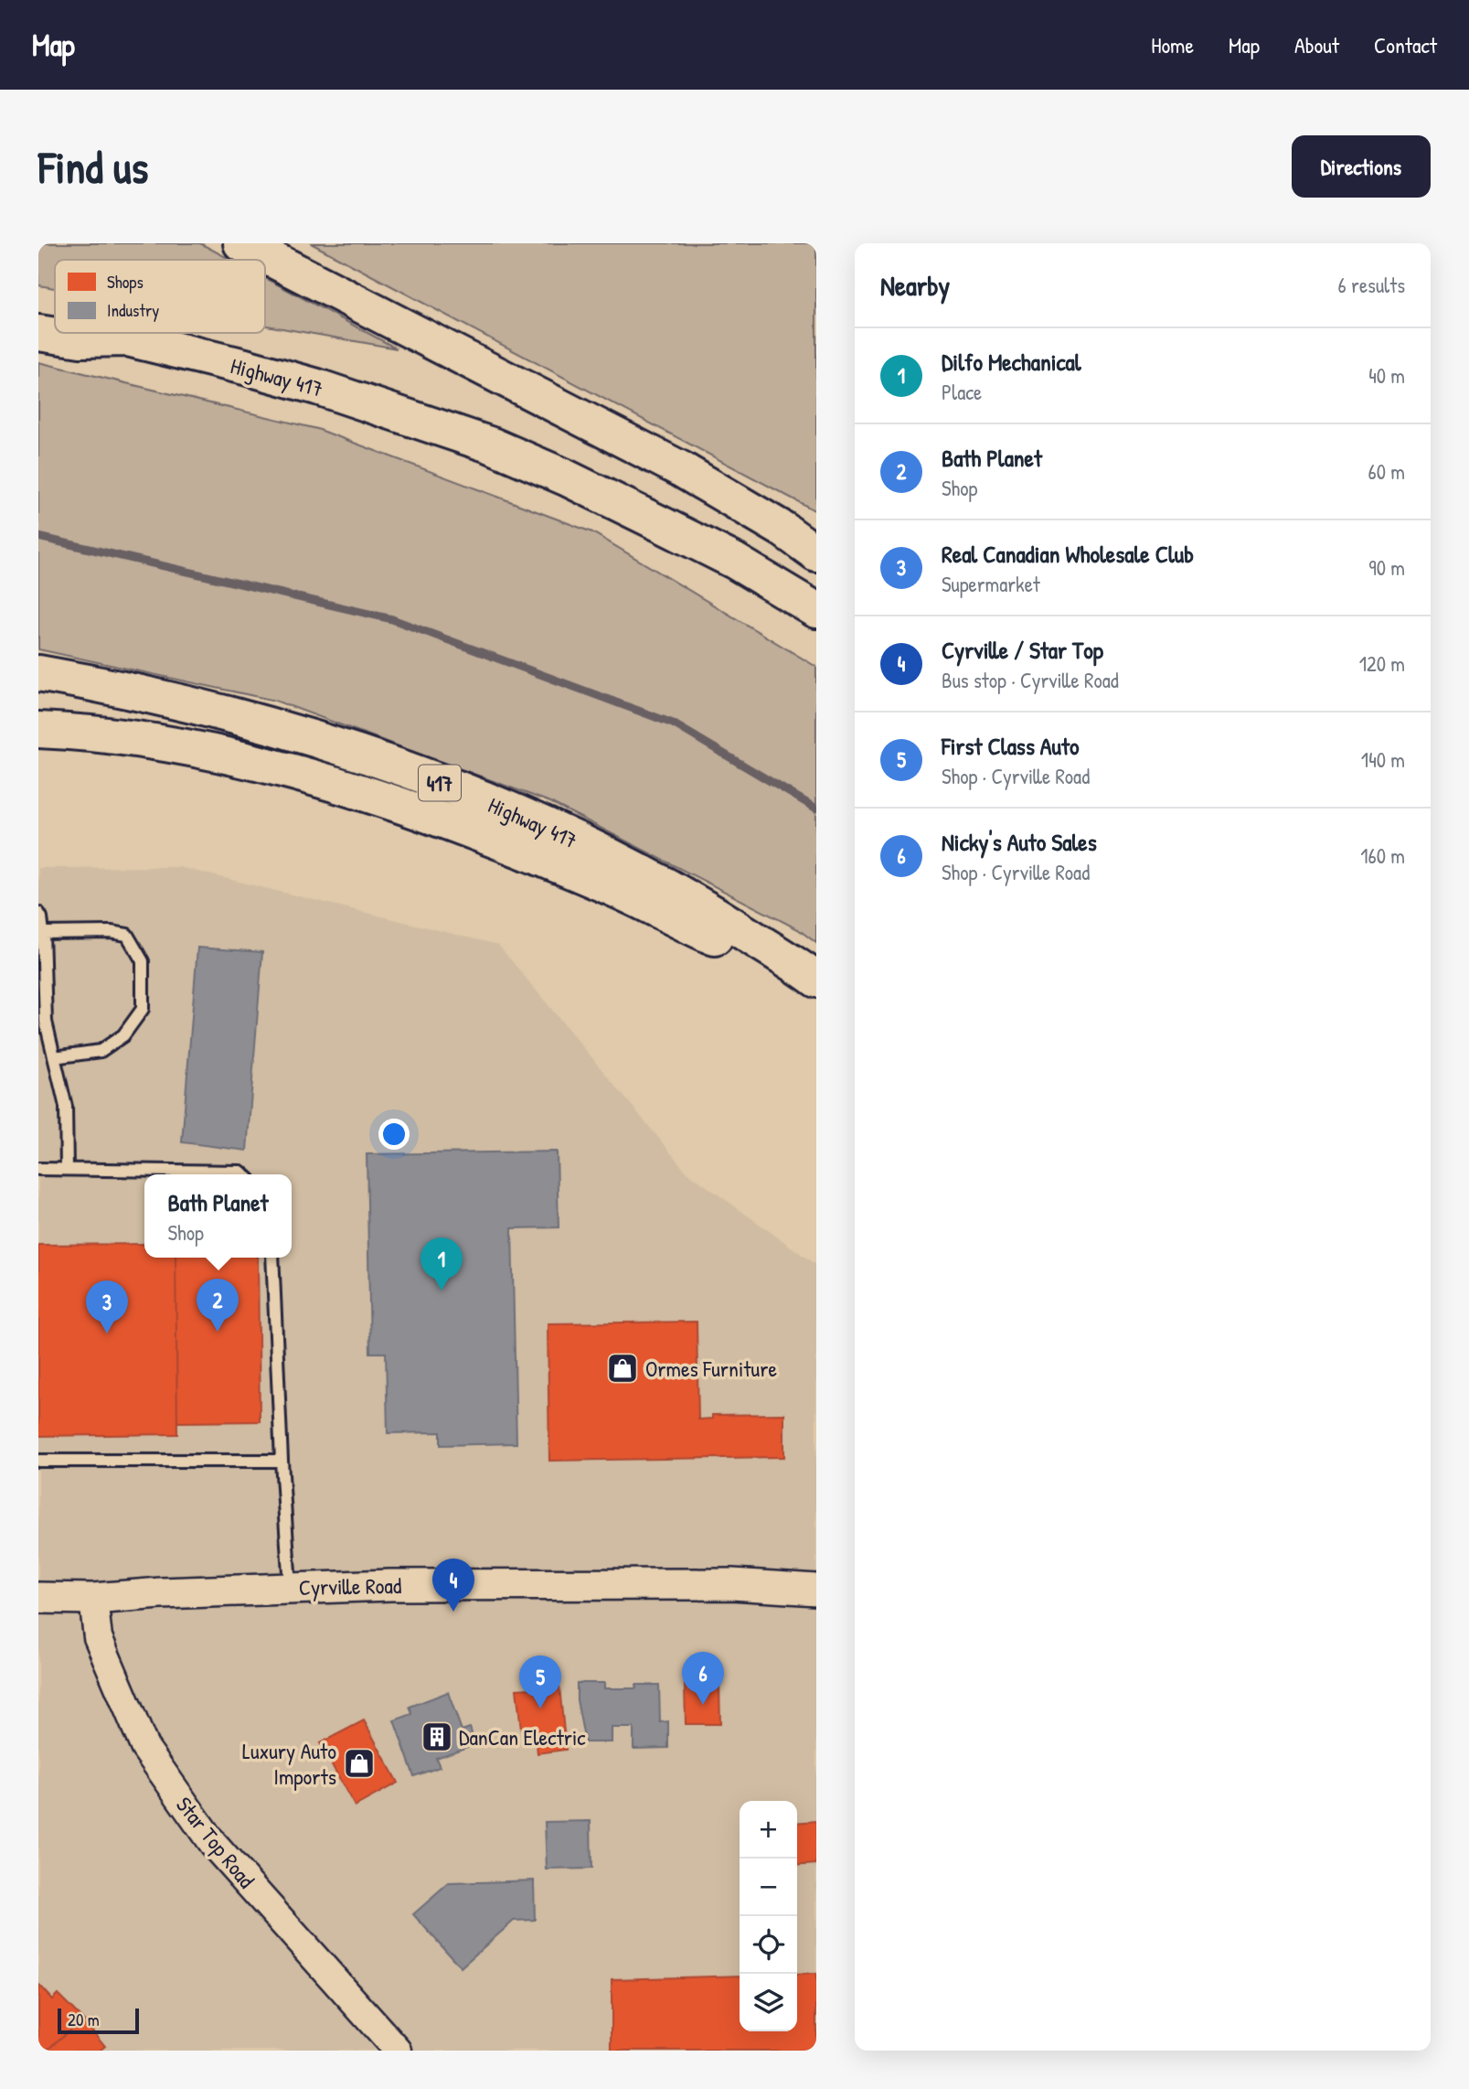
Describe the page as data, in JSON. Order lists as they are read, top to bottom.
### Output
{
  "streets": {
    "highway": ["Highway 417", "417"],
    "main road": ["Cyrville Road"],
    "street": ["Star Top Road"]
  },
  "crossings": [
    ["Cyrville Road", "Star Top Road"]
  ],
  "places": {
    "shop": ["Ormes Furniture", "Luxury Auto Imports"],
    "building": ["DanCan Electric"]
  },
  "legend": ["Shops", "Industry"],
  "scale_bar": "20 m",
  "page": {
    "header": "Map",
    "nav": [
      "Home",
      "Map",
      "About",
      "Contact"
    ],
    "buttons": "Directions",
    "title": "Find us",
    "heading": ["Nearby", "6 results"],
    "list": [
      {
        "mark": "1",
        "name": "Dilfo Mechanical",
        "note": "Place",
        "value": "40 m"
      },
      {
        "mark": "2",
        "name": "Bath Planet",
        "note": "Shop",
        "value": "60 m"
      },
      {
        "mark": "3",
        "name": "Real Canadian Wholesale Club",
        "note": "Supermarket",
        "value": "90 m"
      },
      {
        "mark": "4",
        "name": "Cyrville / Star Top",
        "note": "Bus stop · Cyrville Road",
        "value": "120 m"
      },
      {
        "mark": "5",
        "name": "First Class Auto",
        "note": "Shop · Cyrville Road",
        "value": "140 m"
      },
      {
        "mark": "6",
        "name": "Nicky's Auto Sales",
        "note": "Shop · Cyrville Road",
        "value": "160 m"
      }
    ],
    "popup": ["Bath Planet", "Shop"],
    "pins": [
      "1",
      "2",
      "3",
      "4",
      "6",
      "5"
    ],
    "map_buttons": ["+", "−"],
    "scale": "20 m"
  }
}
